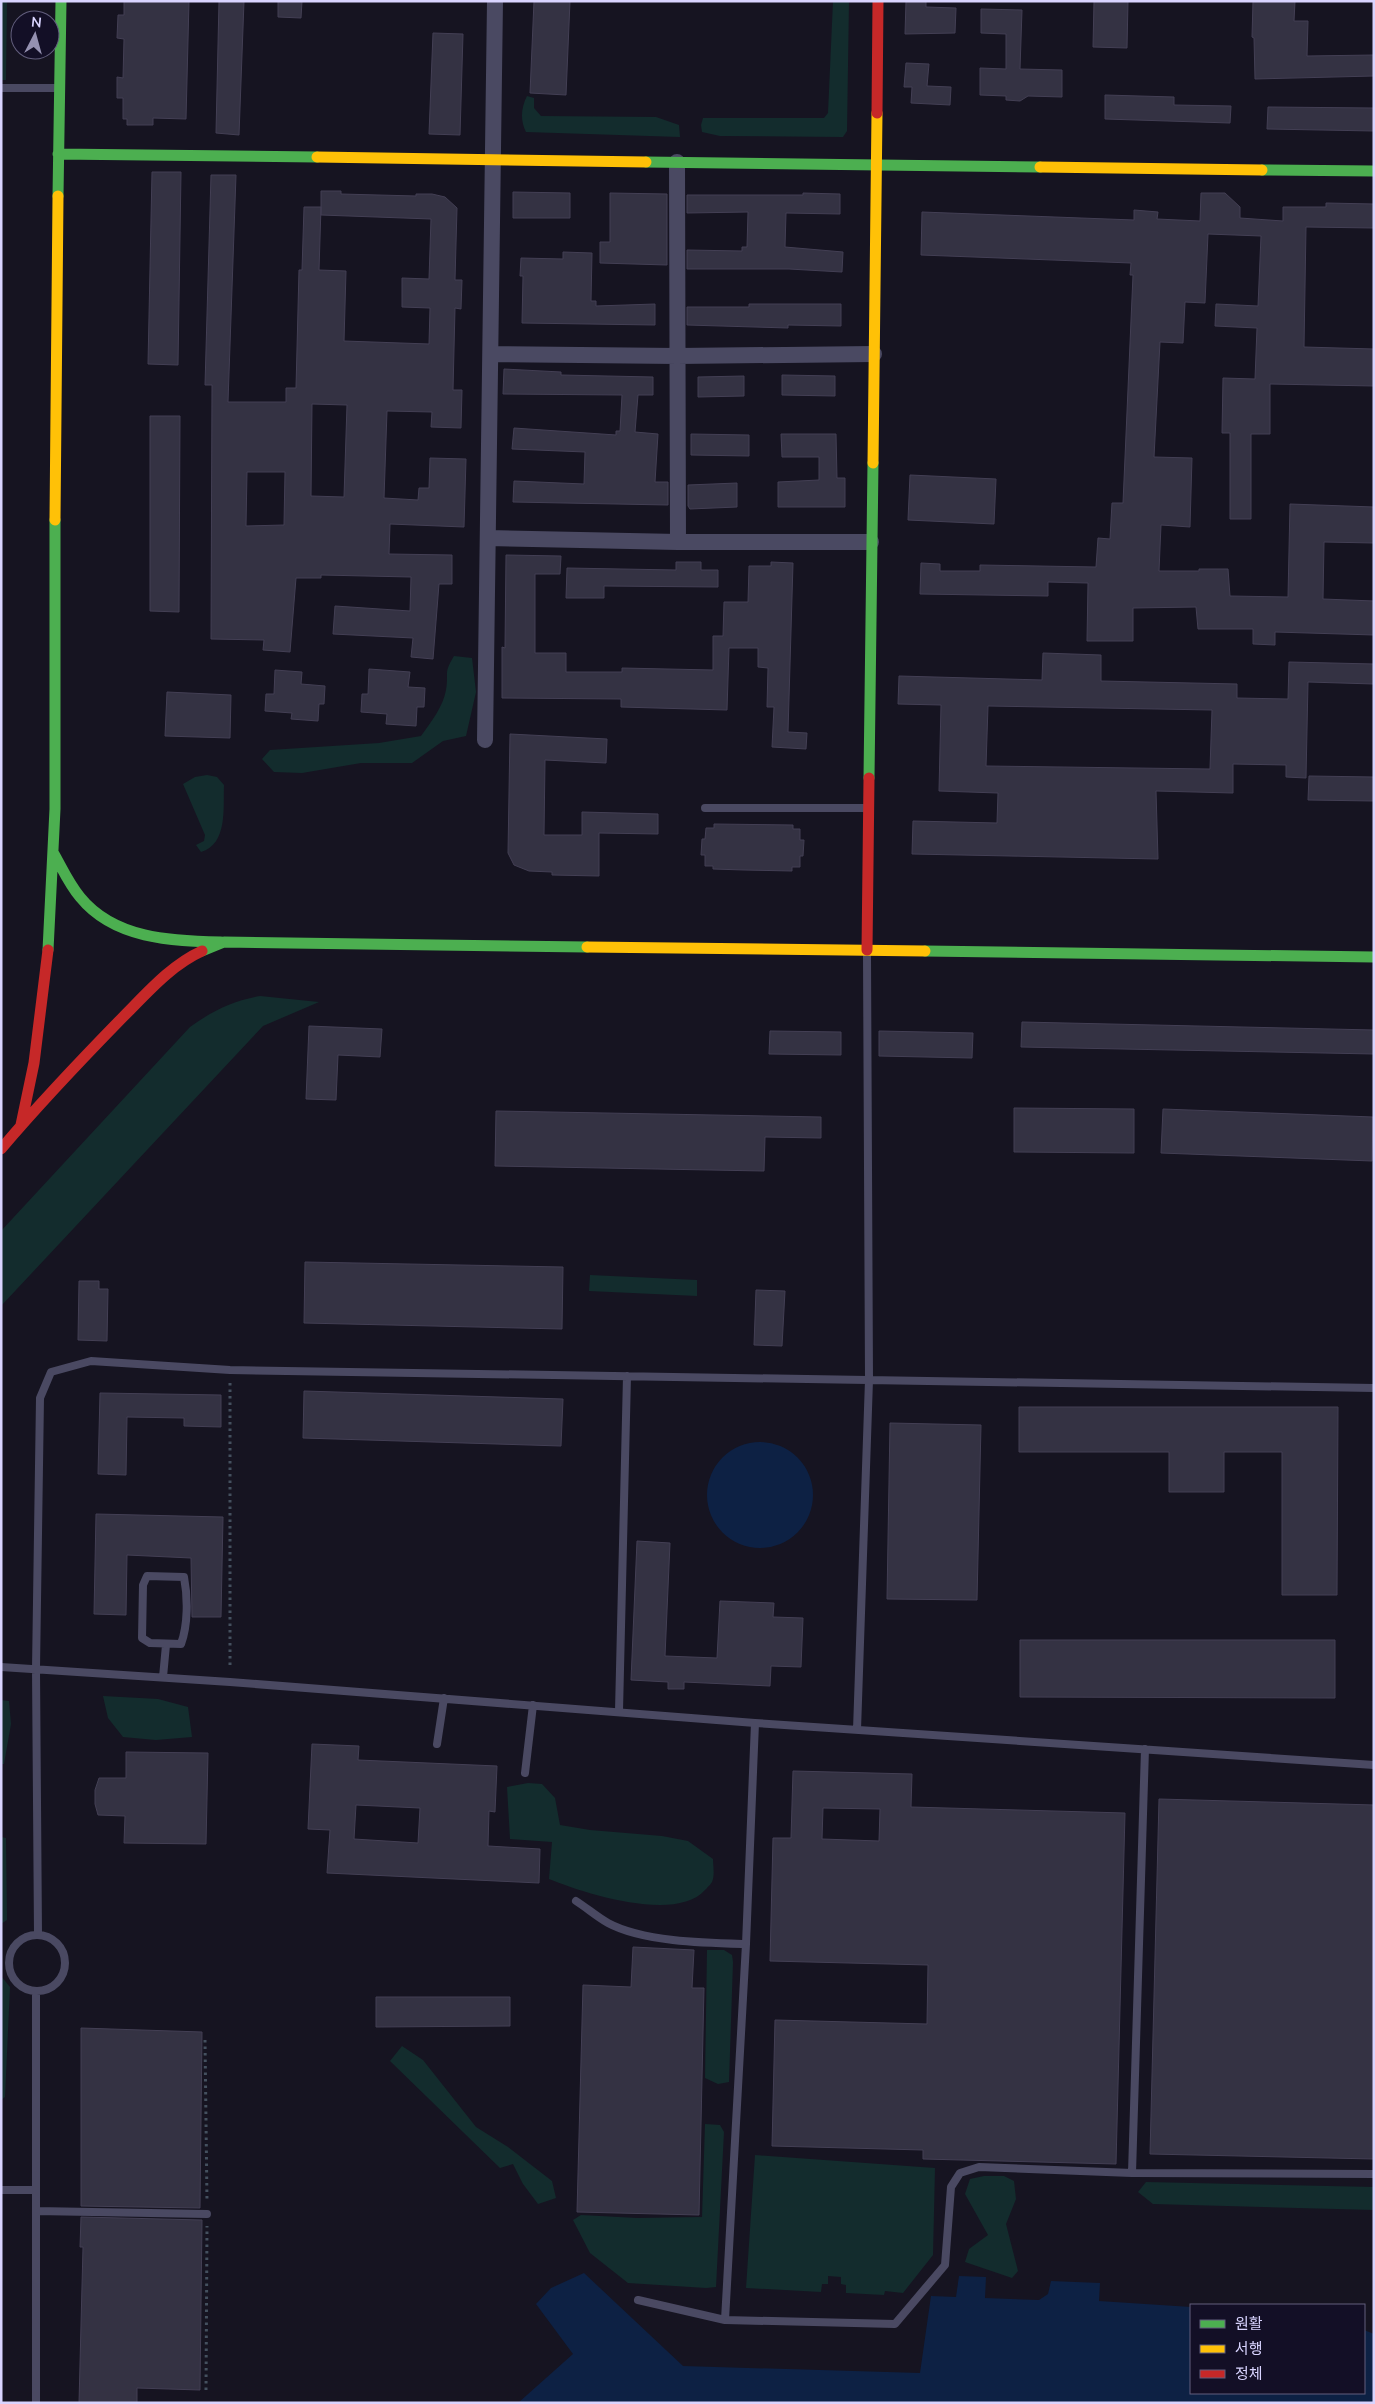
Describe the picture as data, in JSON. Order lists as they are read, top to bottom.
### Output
{
  "legend": ["원활", "서행", "정체"],
  "north": "top"
}
